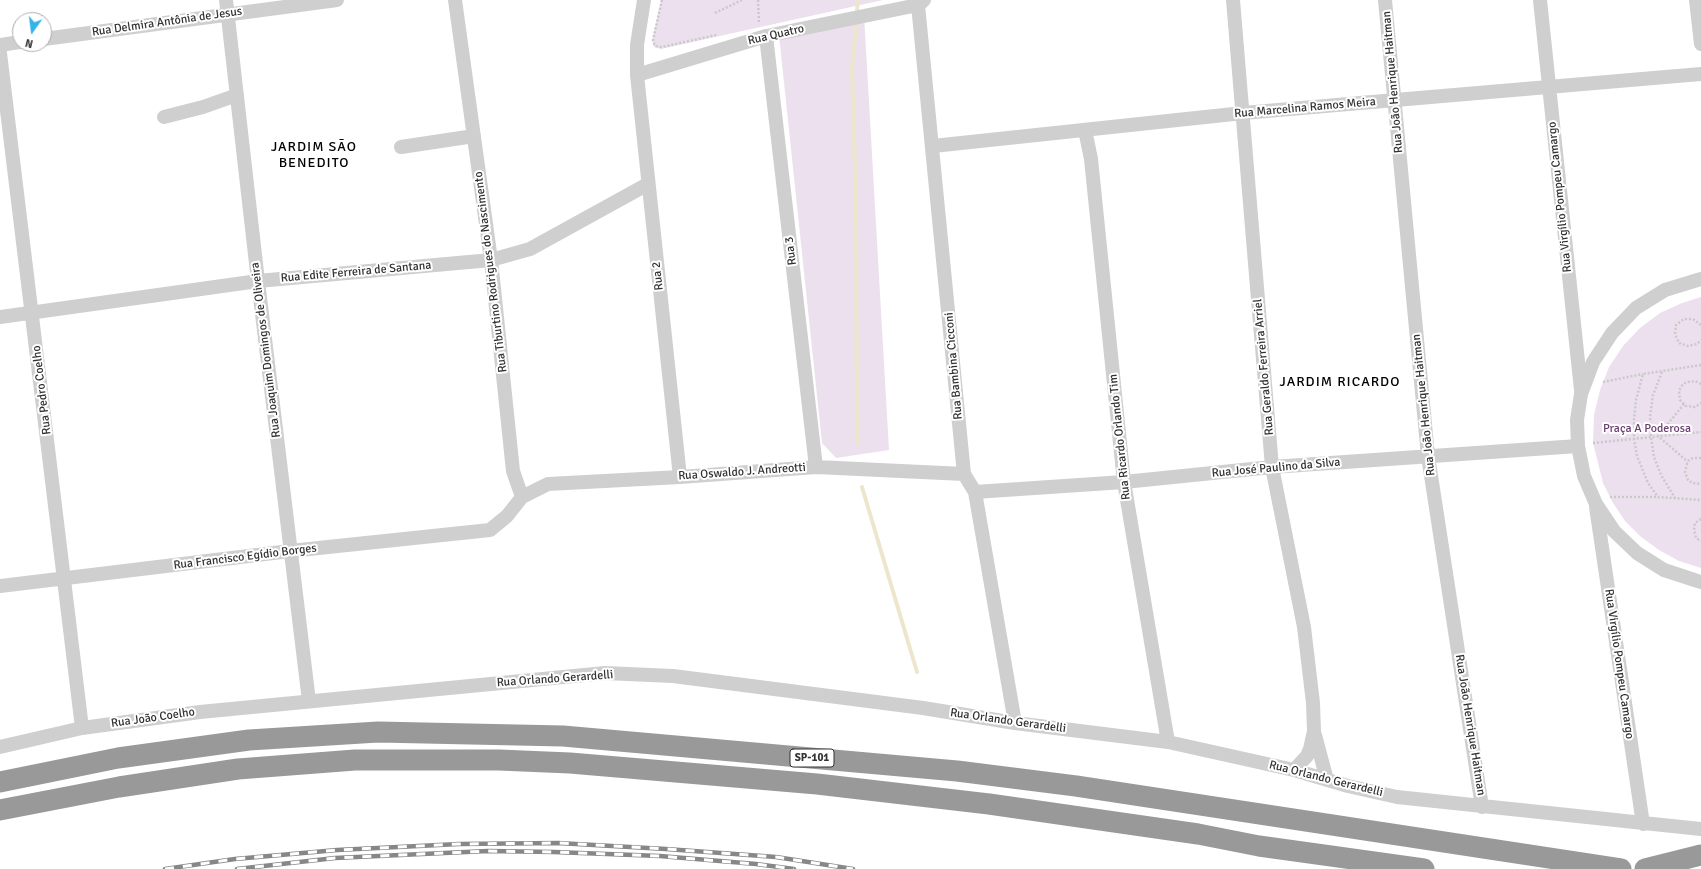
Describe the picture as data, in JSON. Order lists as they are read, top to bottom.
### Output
{
  "streets": {
    "highway": ["SP-101"],
    "street": [
      "Rua Delmira Antônia de Jesus",
      "Rua Quatro",
      "Rua João Henrique Haitman",
      "Rua Marcelina Ramos Meira",
      "Rua Virgílio Pompeu Camargo",
      "Rua 3",
      "Rua Edite Ferreira de Santana",
      "Rua Tiburtino Rodrigues do Nascimento",
      "Rua 2",
      "Rua Joaquim Domingos de Oliveira",
      "Rua Bambina Cicconi",
      "Rua Geraldo Ferreira Arriel",
      "Rua Pedro Coelho",
      "Rua Ricardo Orlando Tim",
      "Rua José Paulino da Silva",
      "Rua Oswaldo J. Andreotti",
      "Rua Francisco Egídio Borges",
      "Rua Orlando Gerardelli",
      "Rua João Coelho"
    ]
  },
  "crossings": [
    ["Rua Delmira Antônia de Jesus", "Rua Joaquim Domingos de Oliveira"],
    ["Rua Quatro", "Rua 3"],
    ["Rua Quatro", "Rua 2"],
    ["Rua Quatro", "Rua Bambina Cicconi"],
    ["Rua João Henrique Haitman", "Rua Marcelina Ramos Meira"],
    ["Rua João Henrique Haitman", "Rua José Paulino da Silva"],
    ["Rua João Henrique Haitman", "Rua Orlando Gerardelli"],
    ["Rua Marcelina Ramos Meira", "Rua Virgílio Pompeu Camargo"],
    ["Rua Marcelina Ramos Meira", "Rua Bambina Cicconi"],
    ["Rua Marcelina Ramos Meira", "Rua Geraldo Ferreira Arriel"],
    ["Rua Marcelina Ramos Meira", "Rua Ricardo Orlando Tim"],
    ["Rua Virgílio Pompeu Camargo", "Rua Orlando Gerardelli"],
    ["Rua 3", "Rua Oswaldo J. Andreotti"],
    ["Rua Edite Ferreira de Santana", "Rua Tiburtino Rodrigues do Nascimento"],
    ["Rua Edite Ferreira de Santana", "Rua 2"],
    ["Rua Edite Ferreira de Santana", "Rua Joaquim Domingos de Oliveira"],
    ["Rua Edite Ferreira de Santana", "Rua Pedro Coelho"],
    ["Rua Tiburtino Rodrigues do Nascimento", "Rua Oswaldo J. Andreotti"],
    ["Rua Tiburtino Rodrigues do Nascimento", "Rua Francisco Egídio Borges"],
    ["Rua 2", "Rua Oswaldo J. Andreotti"],
    ["Rua Joaquim Domingos de Oliveira", "Rua Francisco Egídio Borges"],
    ["Rua Joaquim Domingos de Oliveira", "Rua Orlando Gerardelli"],
    ["Rua Joaquim Domingos de Oliveira", "Rua João Coelho"],
    ["Rua Bambina Cicconi", "Rua José Paulino da Silva"],
    ["Rua Bambina Cicconi", "Rua Oswaldo J. Andreotti"],
    ["Rua Bambina Cicconi", "Rua Orlando Gerardelli"],
    ["Rua Geraldo Ferreira Arriel", "Rua José Paulino da Silva"],
    ["Rua Geraldo Ferreira Arriel", "Rua Orlando Gerardelli"],
    ["Rua Pedro Coelho", "Rua Francisco Egídio Borges"],
    ["Rua Pedro Coelho", "Rua João Coelho"],
    ["Rua Ricardo Orlando Tim", "Rua José Paulino da Silva"],
    ["Rua Ricardo Orlando Tim", "Rua Orlando Gerardelli"],
    ["Rua Oswaldo J. Andreotti", "Rua Francisco Egídio Borges"],
    ["Rua Orlando Gerardelli", "Rua João Coelho"]
  ],
  "districts": ["JARDIM SÃO BENEDITO", "JARDIM RICARDO"],
  "parks": ["Praça A Poderosa"],
  "north": "bottom"
}
